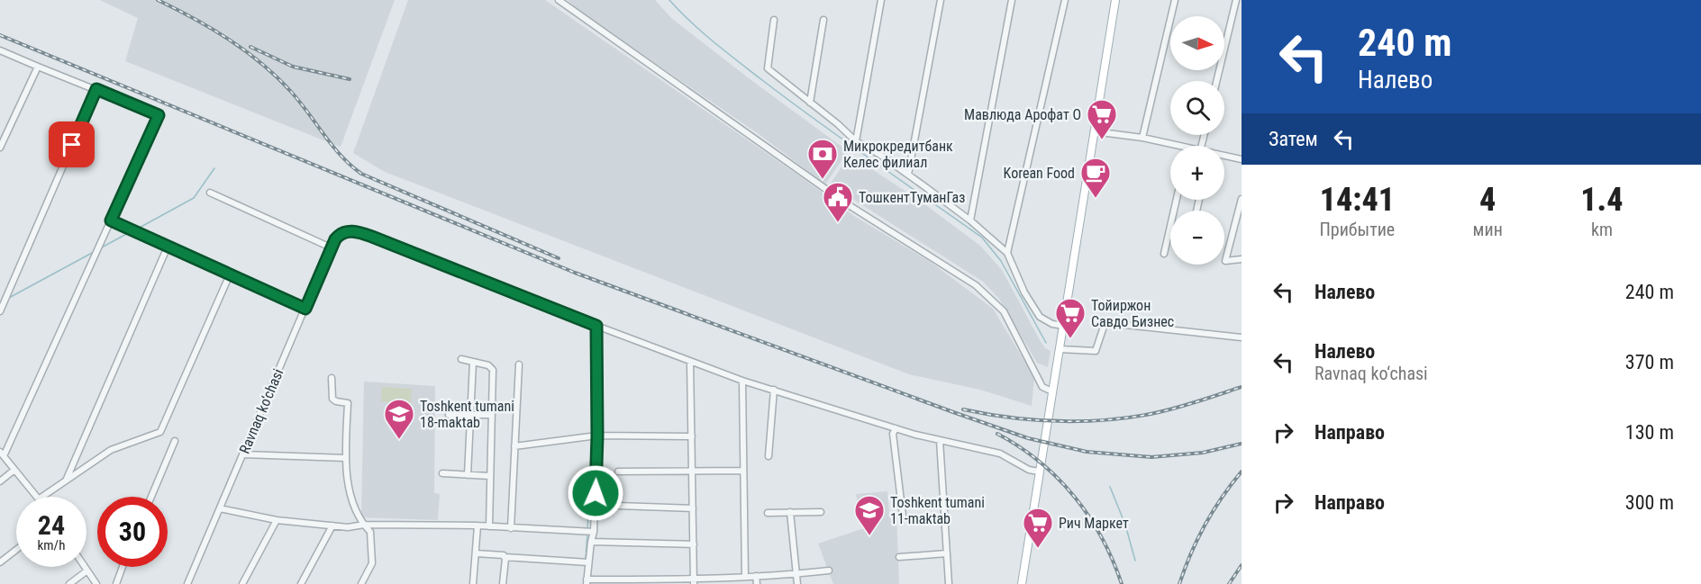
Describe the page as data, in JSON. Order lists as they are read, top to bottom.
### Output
{
  "streets": {
    "street": ["Ravnaq ko‘chasi"]
  },
  "places": {
    "supermarket": ["Мавлюда Арофат О", "Тойиржон Савдо Бизнес", "Рич Маркет"],
    "bank": ["Микрокредитбанк Келес филиал"],
    "cafe": ["Korean Food"],
    "public building": ["ТошкентТуманГаз"],
    "school or university": ["Toshkent tumani 18-maktab", "Toshkent tumani 11-maktab"]
  },
  "north": "right",
  "page": {
    "turn": ["240 m", "Налево"],
    "map_buttons": ["+", "−"],
    "then": "Затем",
    "eta": [
      "14:41",
      "Прибытие",
      "4",
      "мин",
      "1.4",
      "km"
    ],
    "list": [
      {
        "name": "Налево",
        "value": "240 m"
      },
      {
        "name": "Налево",
        "note": "Ravnaq ko‘chasi",
        "value": "370 m"
      },
      {
        "name": "Направо",
        "value": "130 m"
      },
      {
        "name": "Направо",
        "value": "300 m"
      }
    ],
    "speed": "24 km/h",
    "limit": "30"
  }
}
